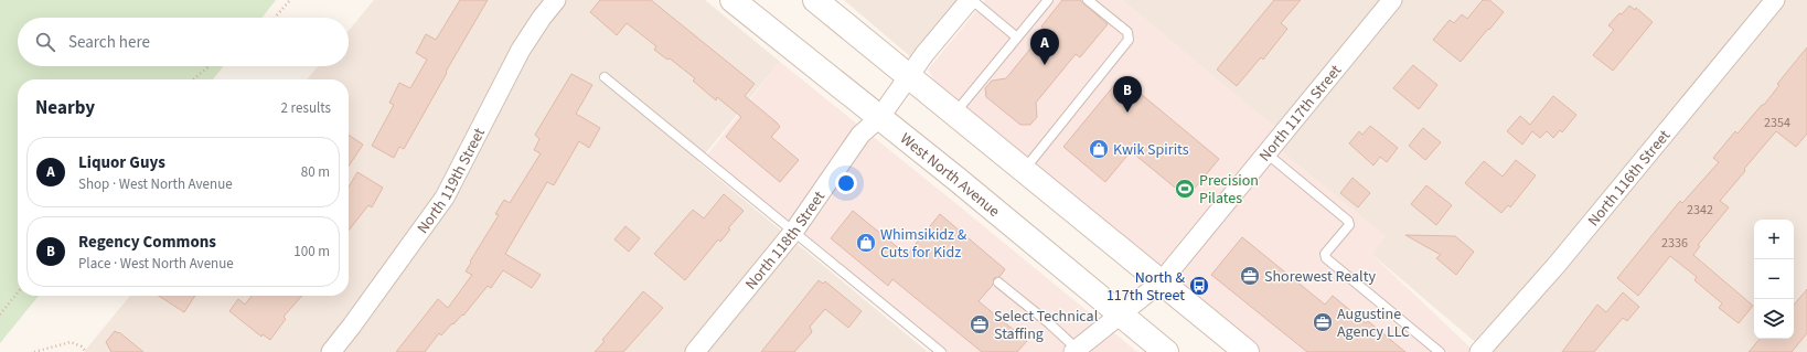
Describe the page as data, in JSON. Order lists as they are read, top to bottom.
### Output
{
  "streets": {
    "main road": ["West North Avenue"],
    "street": [
      "North 117th Street",
      "North 116th Street",
      "North 119th Street",
      "North 118th Street"
    ]
  },
  "crossings": [
    ["North 117th Street", "West North Avenue"],
    ["West North Avenue", "North 118th Street"]
  ],
  "places": {
    "shop": ["Kwik Spirits", "Whimsikidz & Cuts for Kidz"],
    "sports": ["Precision Pilates"],
    "office": ["Shorewest Realty", "Augustine Agency LLC", "Select Technical Staffing"],
    "bus stop": ["North & 117th Street"]
  },
  "house_numbers": ["2354", "2342", "2336"],
  "page": {
    "search": "Search here",
    "pins": ["A", "B"],
    "heading": ["Nearby", "2 results"],
    "list": [
      {
        "mark": "A",
        "name": "Liquor Guys",
        "note": "Shop · West North Avenue",
        "value": "80 m"
      },
      {
        "mark": "B",
        "name": "Regency Commons",
        "note": "Place · West North Avenue",
        "value": "100 m"
      }
    ],
    "map_buttons": ["+", "−"]
  }
}
